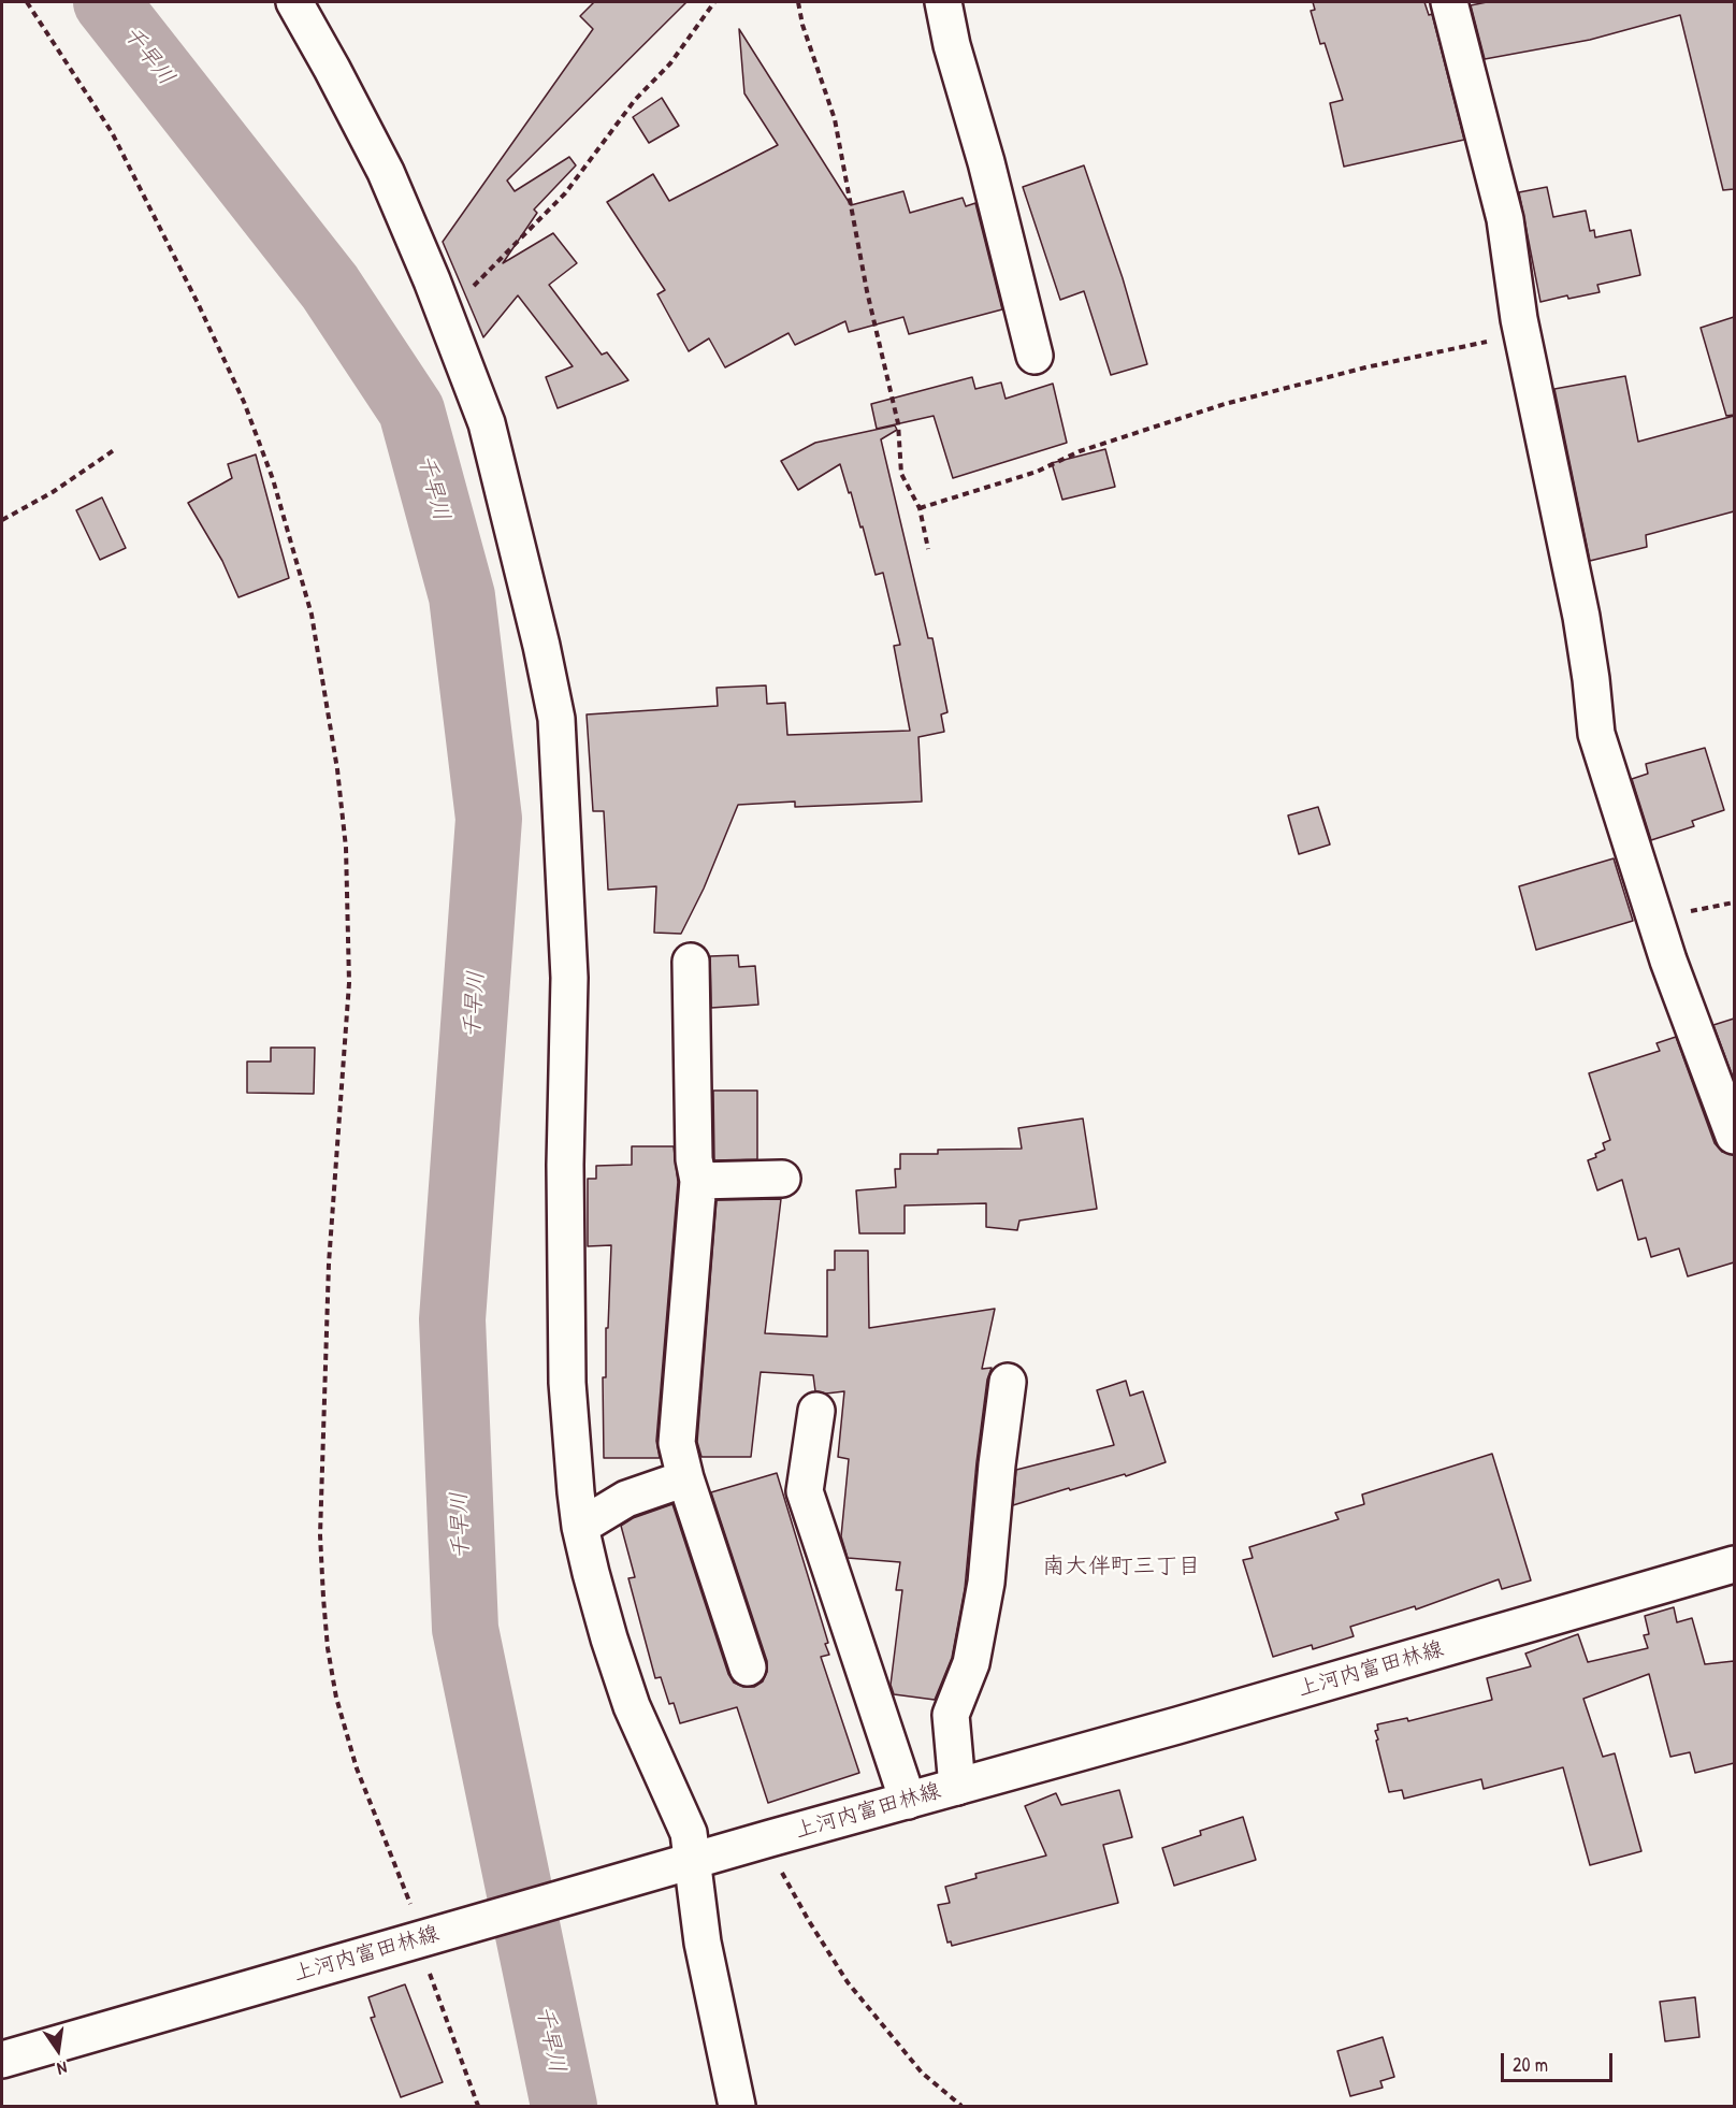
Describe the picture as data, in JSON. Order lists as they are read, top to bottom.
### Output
{
  "streets": {
    "street": ["上河内富田林線"]
  },
  "districts": ["南大伴町三丁目"],
  "water": ["千早川"],
  "scale_bar": "20 m",
  "north": "bottom"
}
